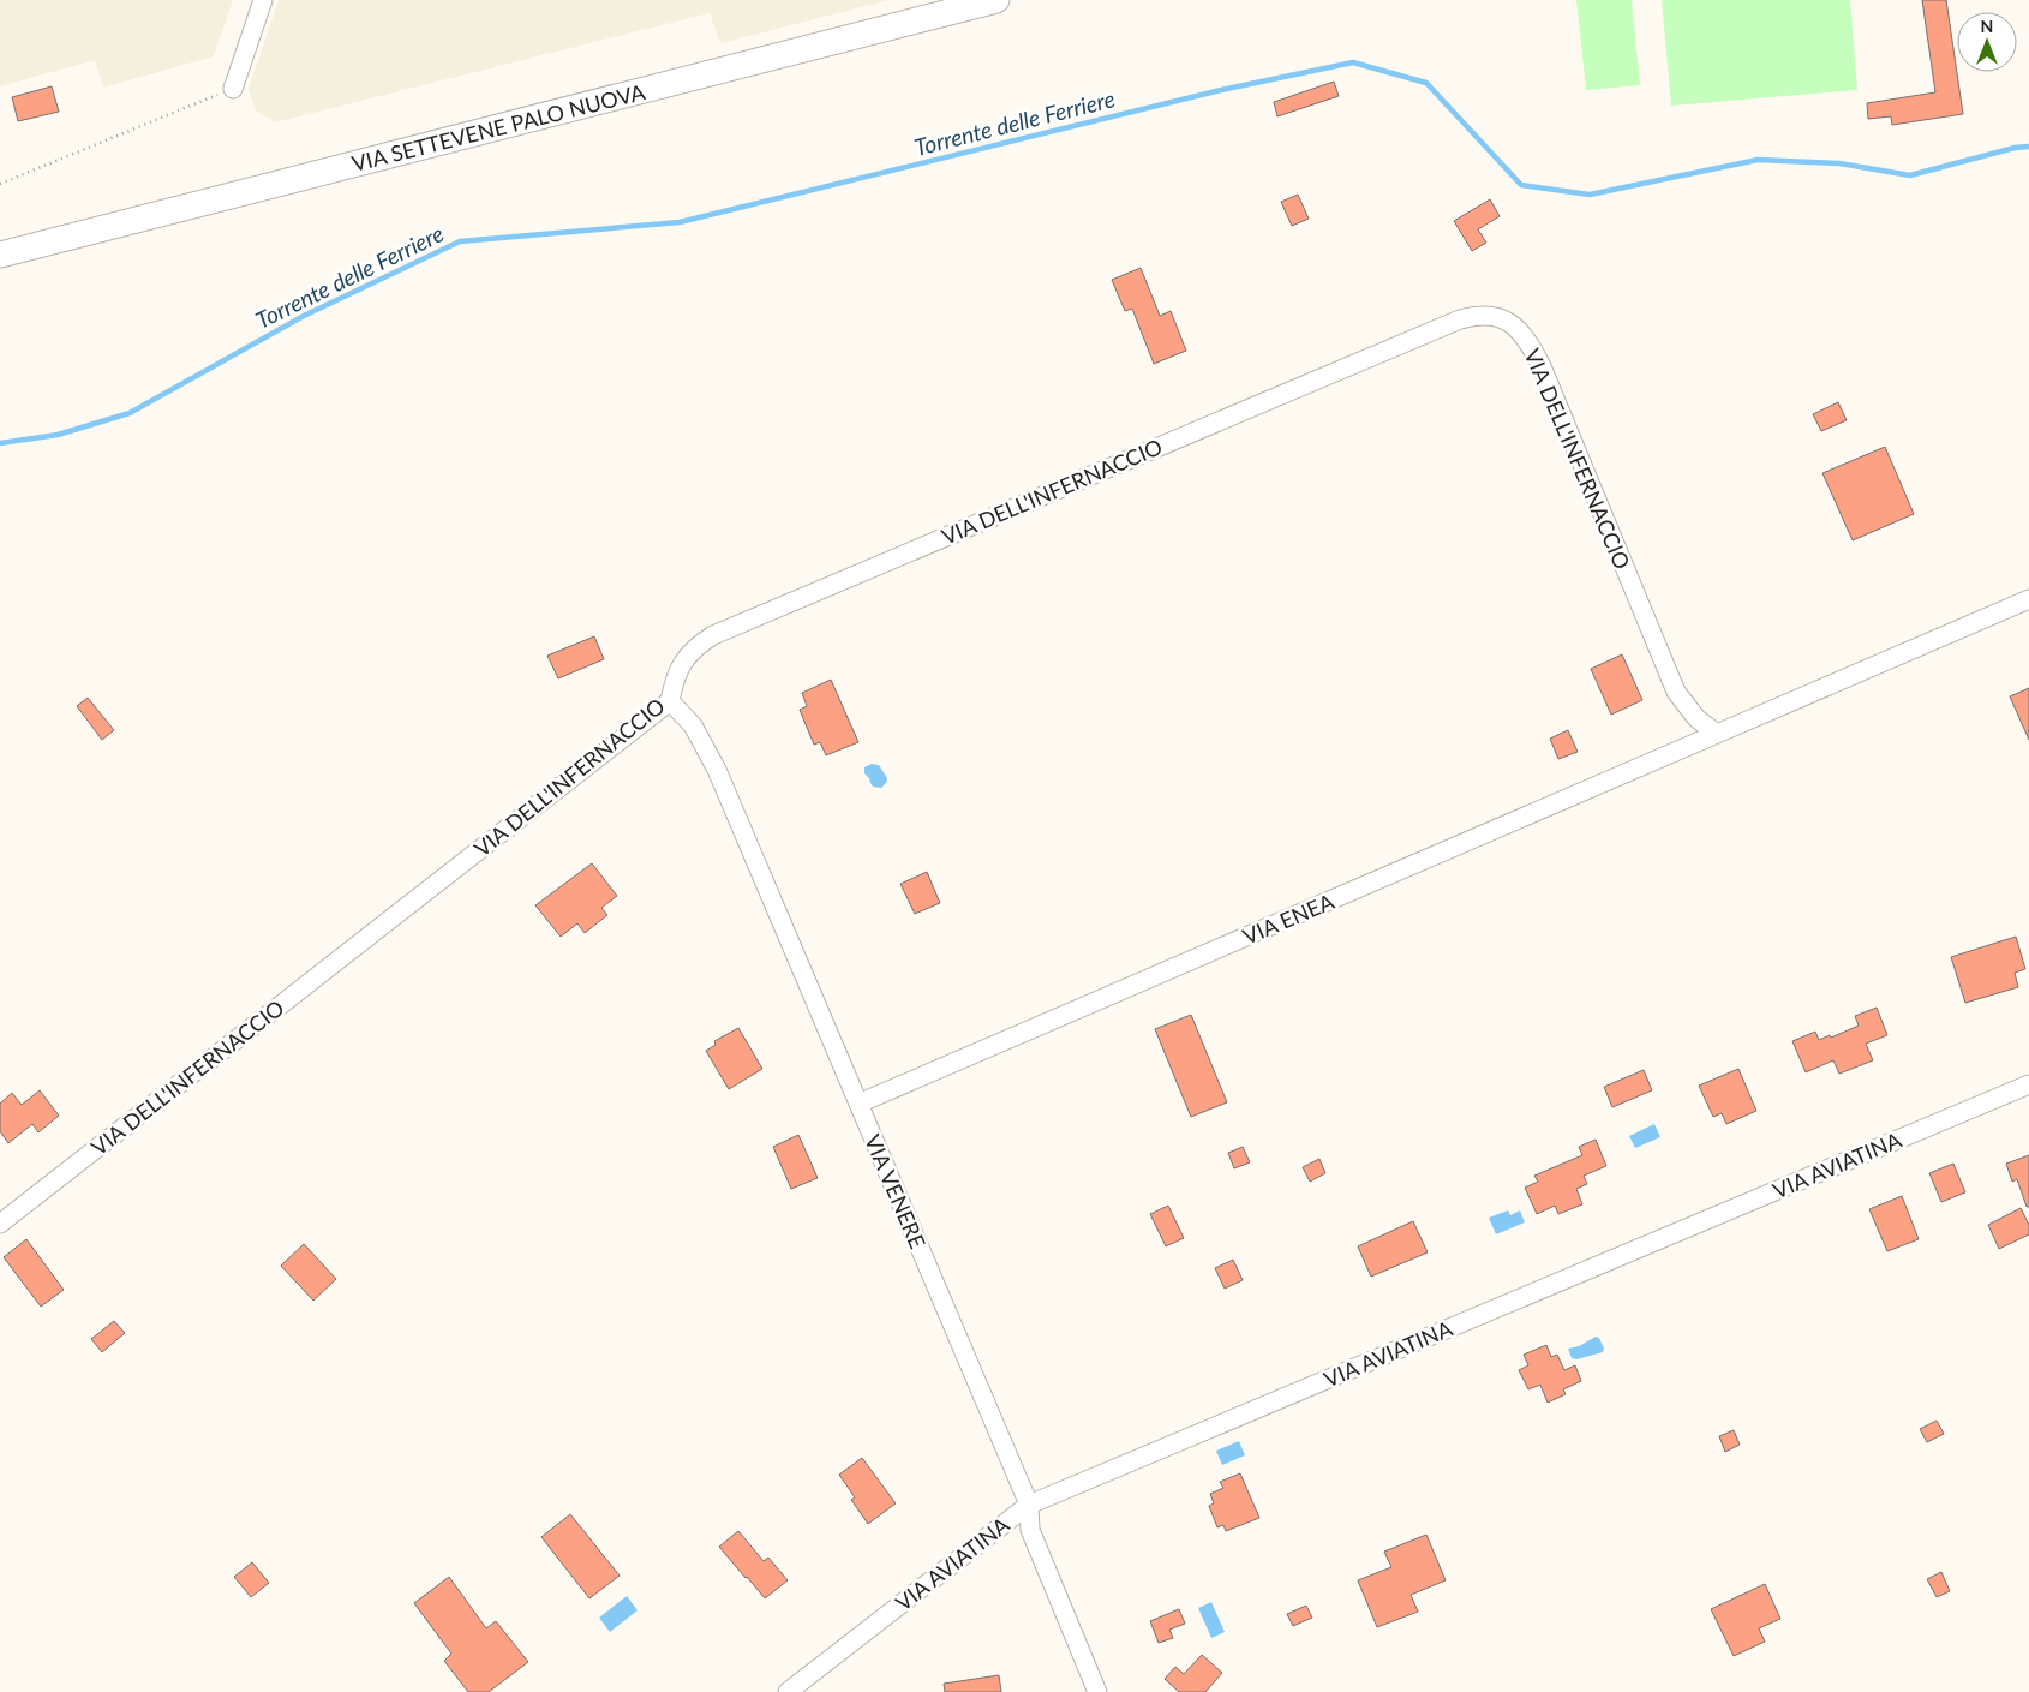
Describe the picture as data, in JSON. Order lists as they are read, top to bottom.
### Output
{
  "streets": {
    "main road": ["VIA SETTEVENE PALO NUOVA"],
    "street": [
      "VIA DELL'INFERNACCIO",
      "VIA ENEA",
      "VIA AVIATINA",
      "VIA VENERE"
    ]
  },
  "crossings": [
    ["VIA DELL'INFERNACCIO", "VIA ENEA"],
    ["VIA DELL'INFERNACCIO", "VIA VENERE"],
    ["VIA ENEA", "VIA VENERE"],
    ["VIA AVIATINA", "VIA VENERE"]
  ],
  "water": ["Torrente delle Ferriere"],
  "north": "top"
}
